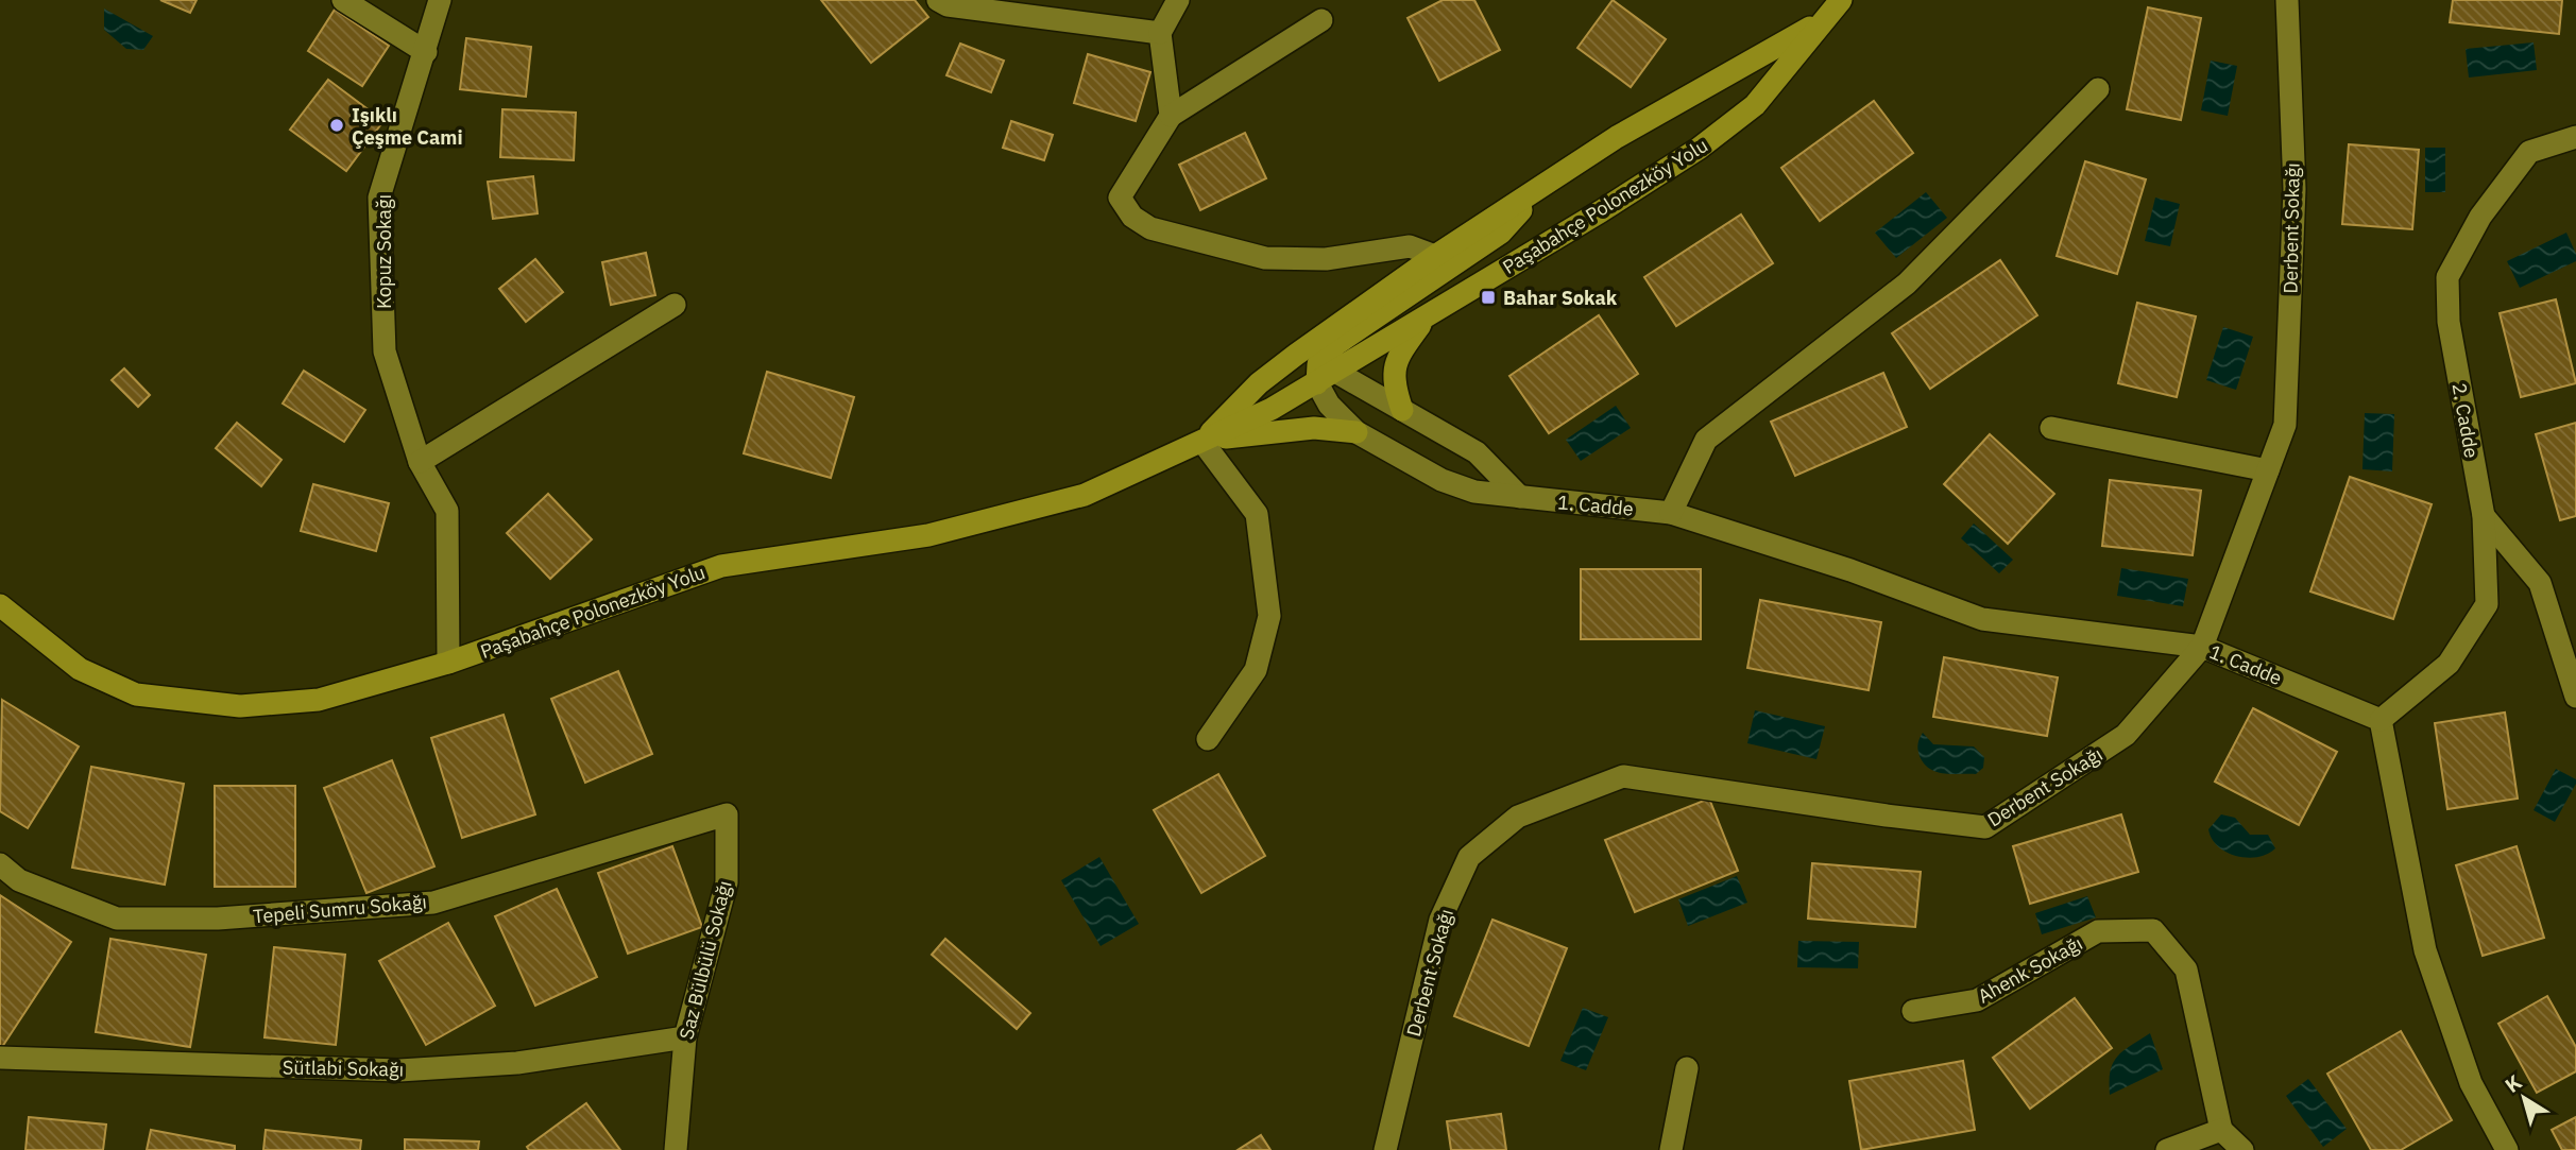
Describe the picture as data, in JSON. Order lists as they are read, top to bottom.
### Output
{
  "streets": {
    "main road": ["Paşabahçe Polonezköy Yolu"],
    "street": [
      "Derbent Sokağı",
      "Kopuz Sokağı",
      "2. Cadde",
      "1. Cadde",
      "Tepeli Sumru Sokağı",
      "Saz Bülbülü Sokağı",
      "Ahenk Sokağı",
      "Sütlabi Sokağı"
    ]
  },
  "crossings": [
    ["Paşabahçe Polonezköy Yolu", "Kopuz Sokağı"],
    ["Paşabahçe Polonezköy Yolu", "1. Cadde"],
    ["Derbent Sokağı", "1. Cadde"],
    ["2. Cadde", "1. Cadde"],
    ["Tepeli Sumru Sokağı", "Saz Bülbülü Sokağı"],
    ["Saz Bülbülü Sokağı", "Sütlabi Sokağı"]
  ],
  "places": {
    "other": ["Işıklı Çeşme Cami"],
    "transit": ["Bahar Sokak"]
  },
  "north": "top left"
}
